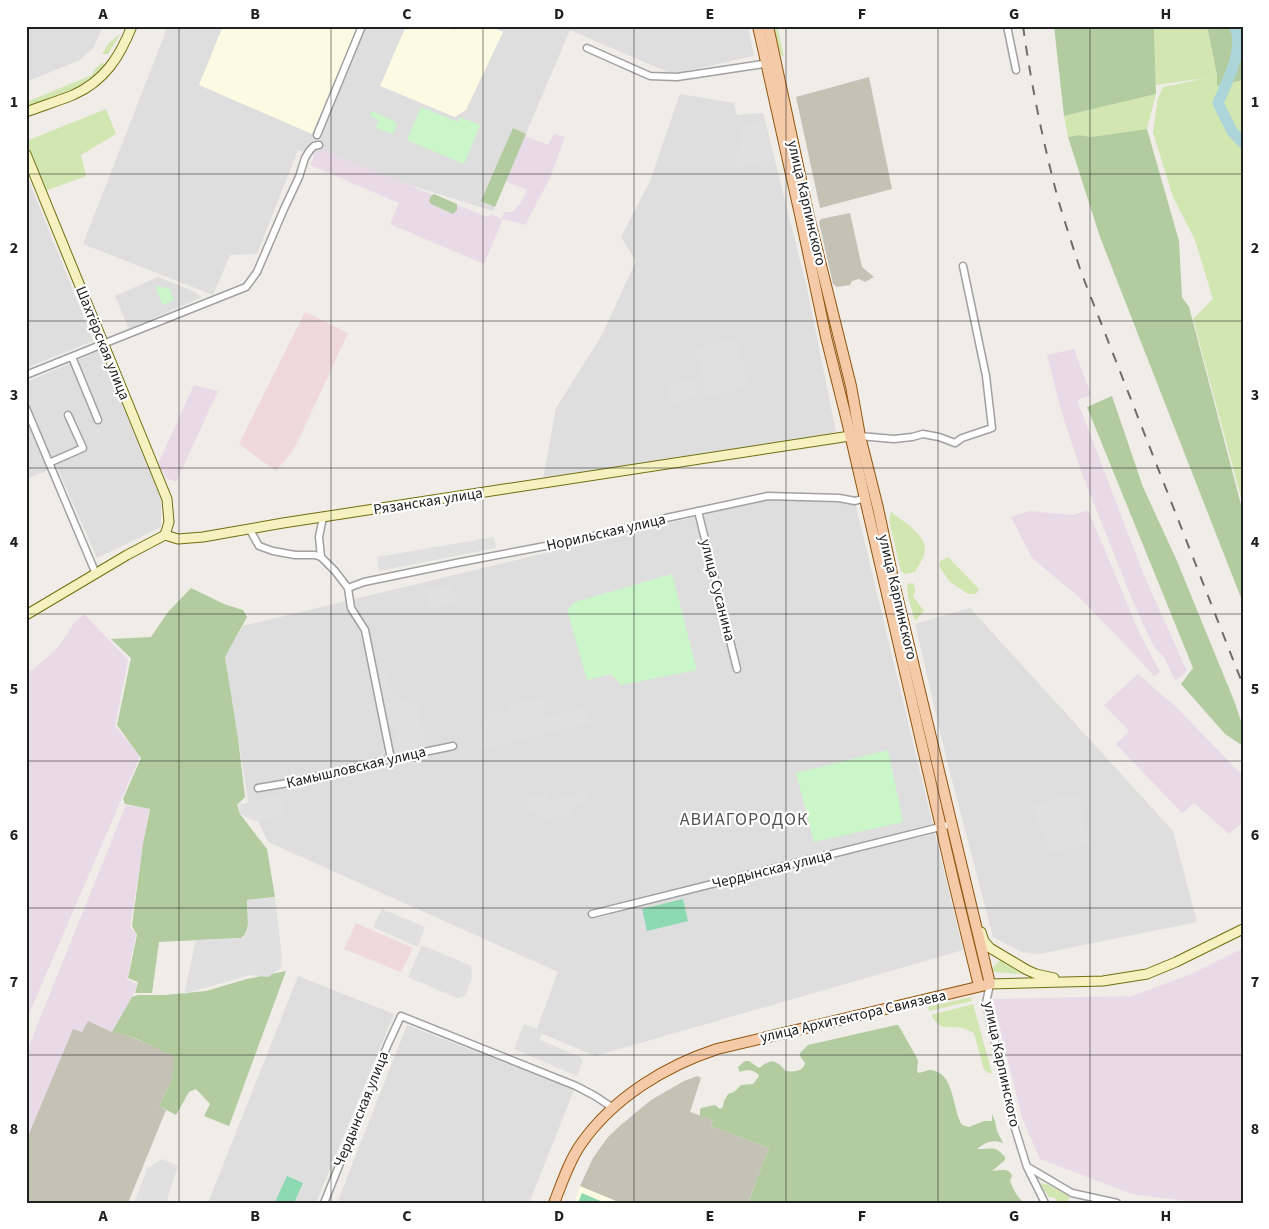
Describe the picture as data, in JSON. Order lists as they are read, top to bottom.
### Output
{
  "streets": {
    "main road": [
      "улица Карпинского",
      "Шахтёрская улица",
      "Рязанская улица",
      "улица Архитектора Свиязева"
    ],
    "street": [
      "Норильская улица",
      "улица Сусанина",
      "Камышловская улица",
      "Чердынская улица"
    ]
  },
  "crossings": [
    ["улица Карпинского", "Рязанская улица"],
    ["улица Карпинского", "Норильская улица"],
    ["улица Карпинского", "Чердынская улица"],
    ["улица Карпинского", "улица Архитектора Свиязева"],
    ["Шахтёрская улица", "Рязанская улица"],
    ["Норильская улица", "улица Сусанина"],
    ["Чердынская улица", "улица Архитектора Свиязева"]
  ],
  "districts": ["АВИАГОРОДОК"],
  "grid": {
    "columns": [
      "A",
      "B",
      "C",
      "D",
      "E",
      "F",
      "G",
      "H"
    ],
    "rows": [
      "1",
      "2",
      "3",
      "4",
      "5",
      "6",
      "7",
      "8"
    ]
  }
}
